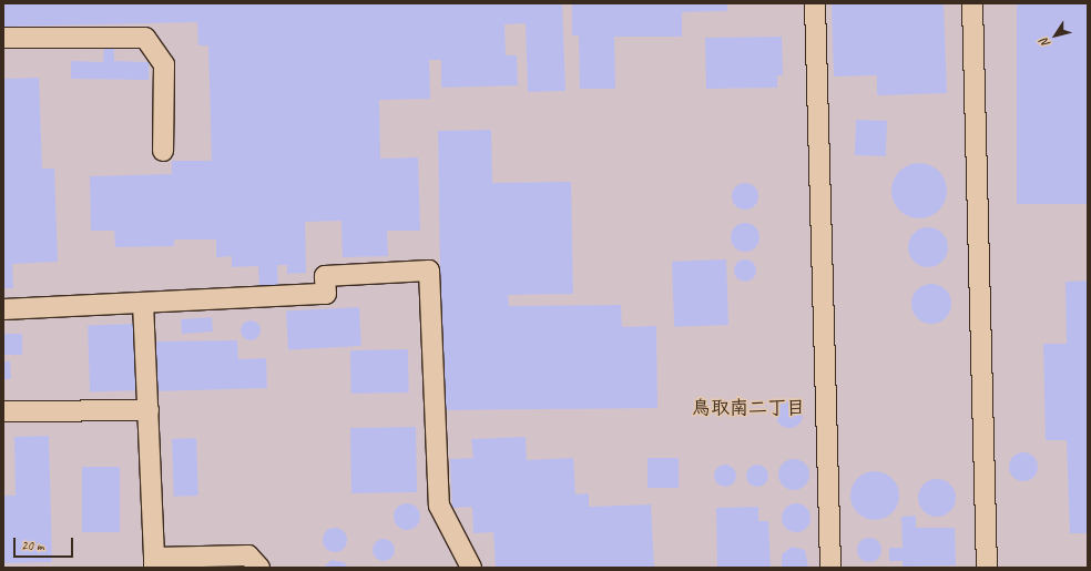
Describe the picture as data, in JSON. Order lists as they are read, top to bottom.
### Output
{
  "districts": ["鳥取南二丁目"],
  "scale_bar": "20 m",
  "north": "bottom left"
}
